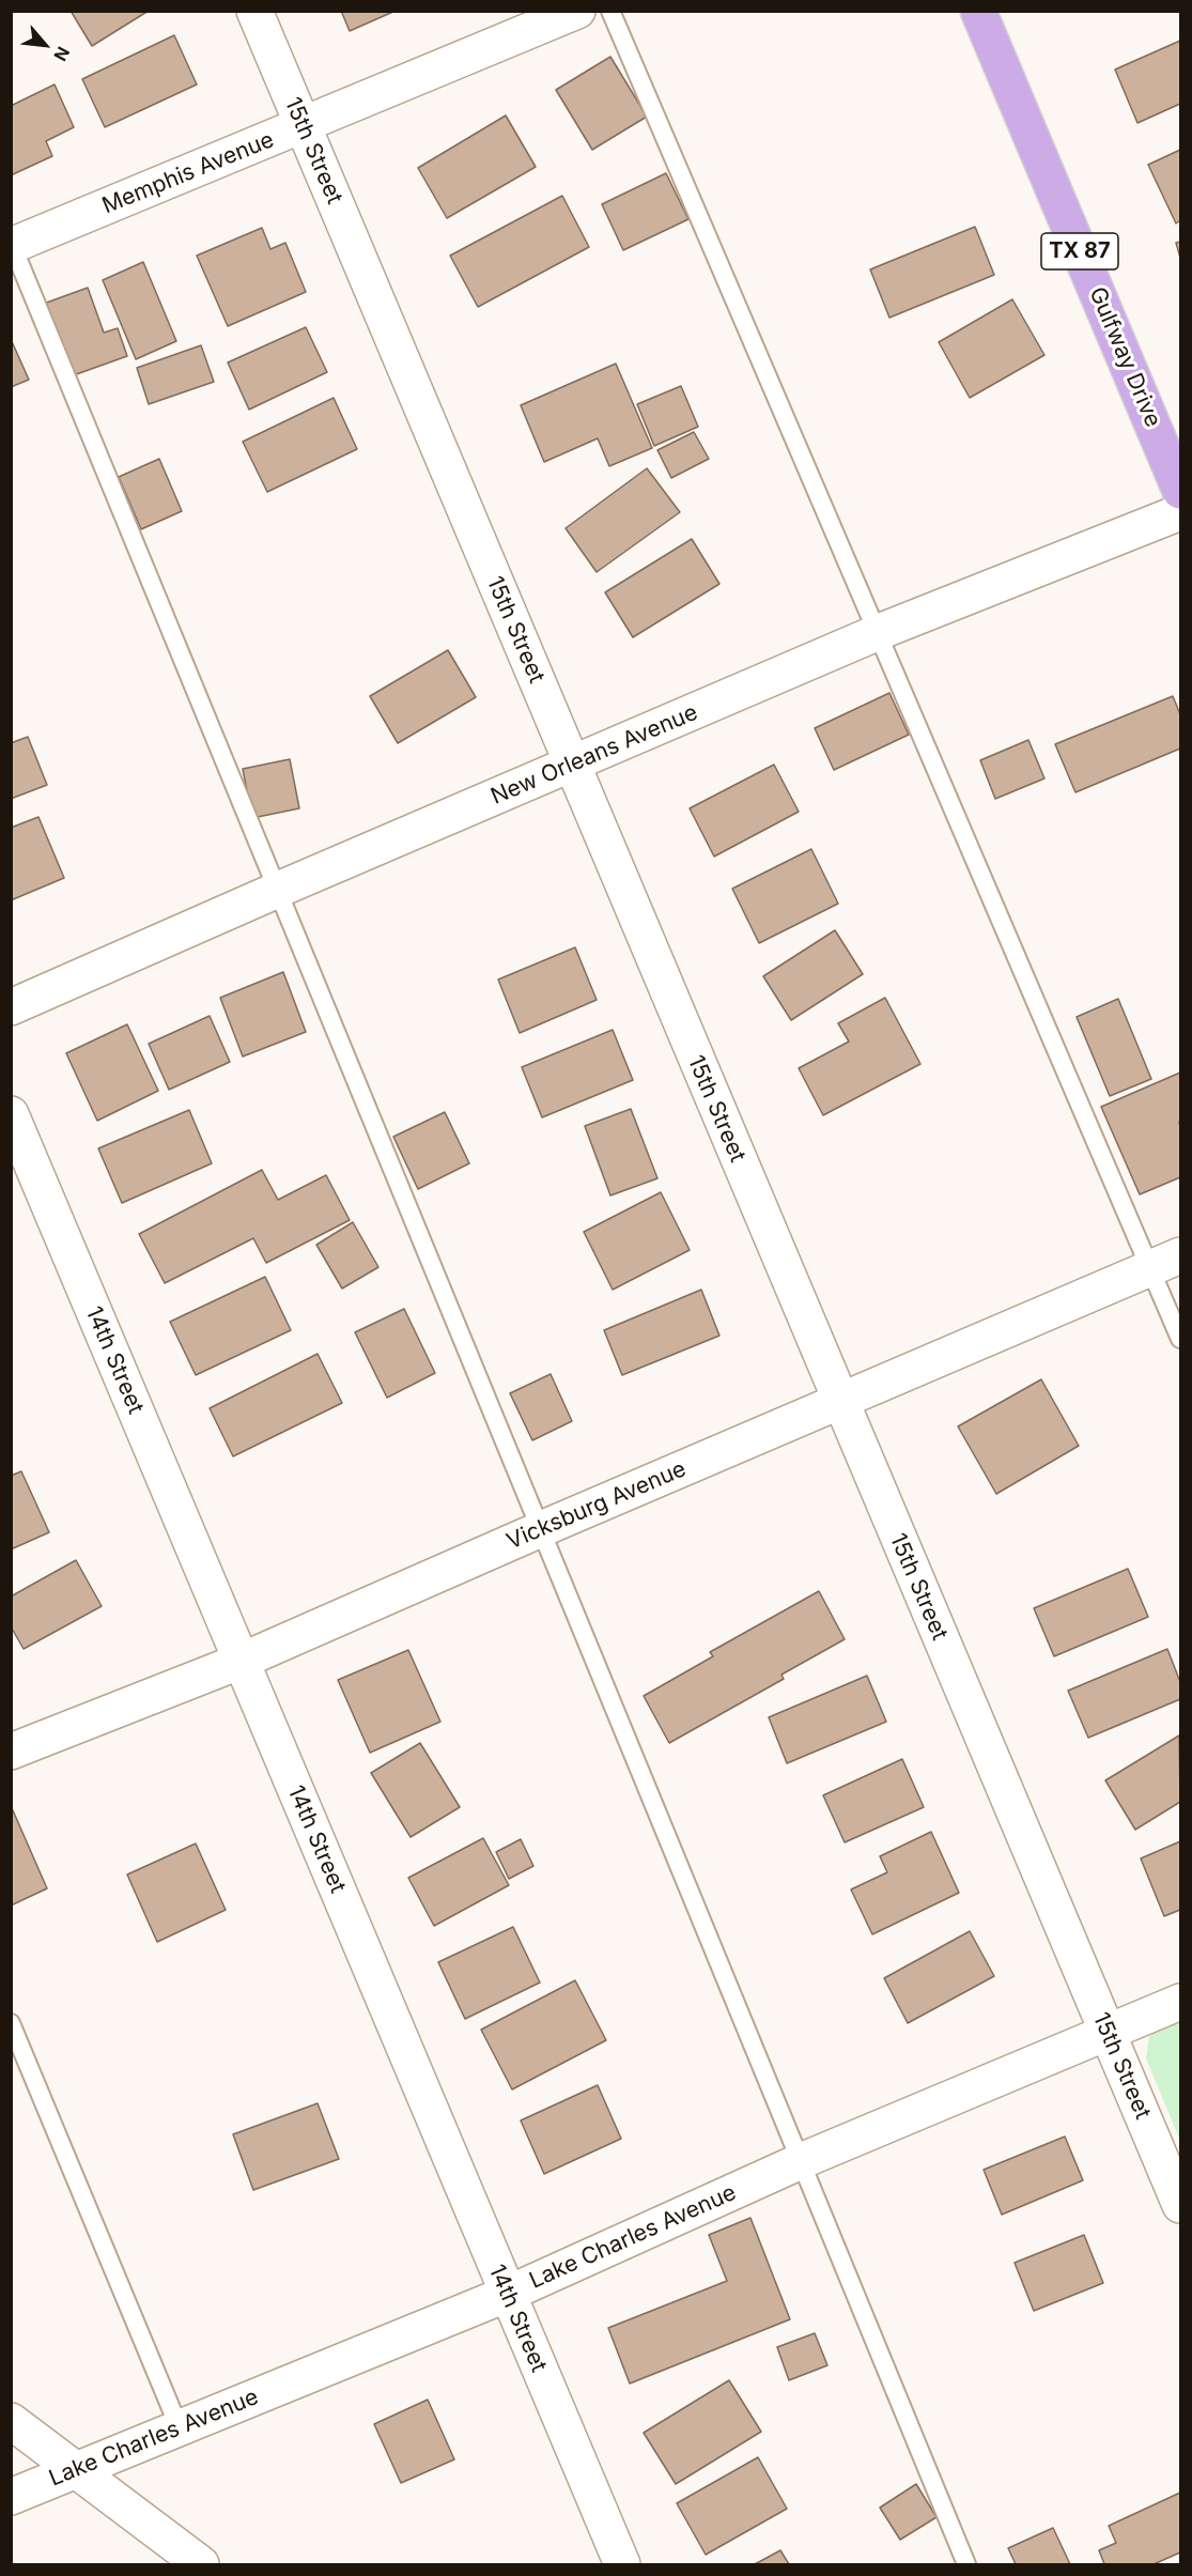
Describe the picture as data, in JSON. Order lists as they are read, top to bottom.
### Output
{
  "streets": {
    "main road": ["TX 87", "Gulfway Drive"],
    "street": [
      "15th Street",
      "Memphis Avenue",
      "New Orleans Avenue",
      "14th Street",
      "Vicksburg Avenue",
      "Lake Charles Avenue"
    ]
  },
  "crossings": [
    ["15th Street", "Memphis Avenue"],
    ["15th Street", "New Orleans Avenue"],
    ["15th Street", "Vicksburg Avenue"],
    ["15th Street", "Lake Charles Avenue"],
    ["14th Street", "Vicksburg Avenue"],
    ["14th Street", "Lake Charles Avenue"]
  ],
  "north": "bottom right"
}
